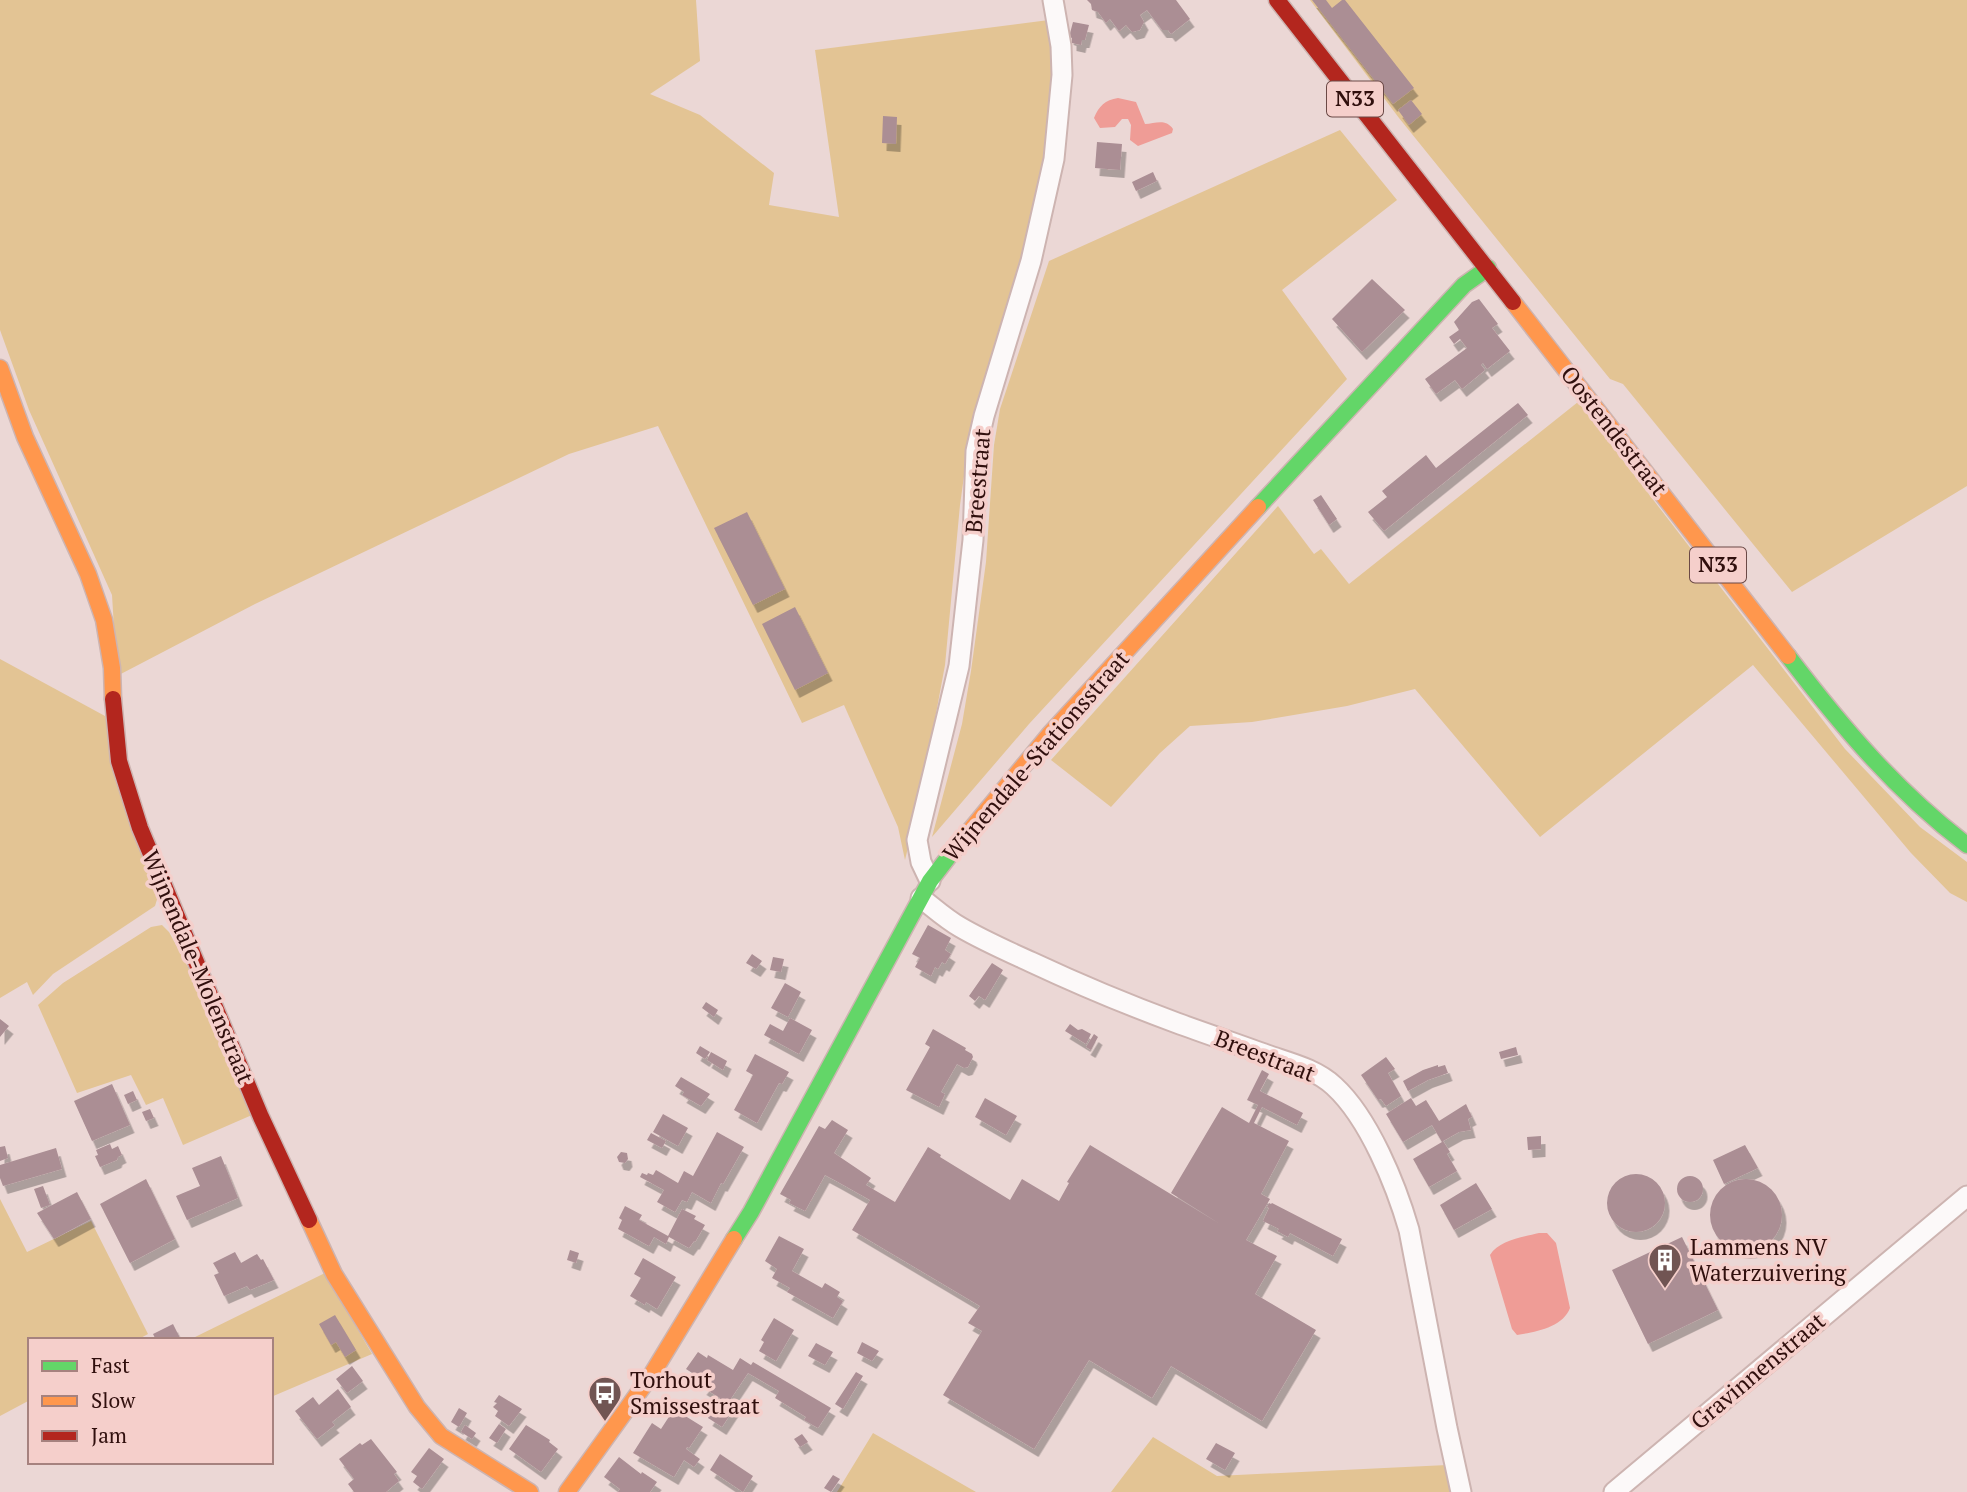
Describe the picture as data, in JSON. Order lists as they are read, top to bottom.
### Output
{
  "streets": {
    "street": [
      "N33",
      "Oostendestraat",
      "Breestraat",
      "Wijnendale-Stationsstraat",
      "Wijnendale-Molenstraat",
      "Gravinnenstraat"
    ]
  },
  "crossings": [
    ["Oostendestraat", "Wijnendale-Stationsstraat"],
    ["Breestraat", "Wijnendale-Stationsstraat"]
  ],
  "places": {
    "building": ["Lammens NV Waterzuivering"],
    "bus stop": ["Torhout Smissestraat"]
  },
  "legend": ["Fast", "Slow", "Jam"]
}
